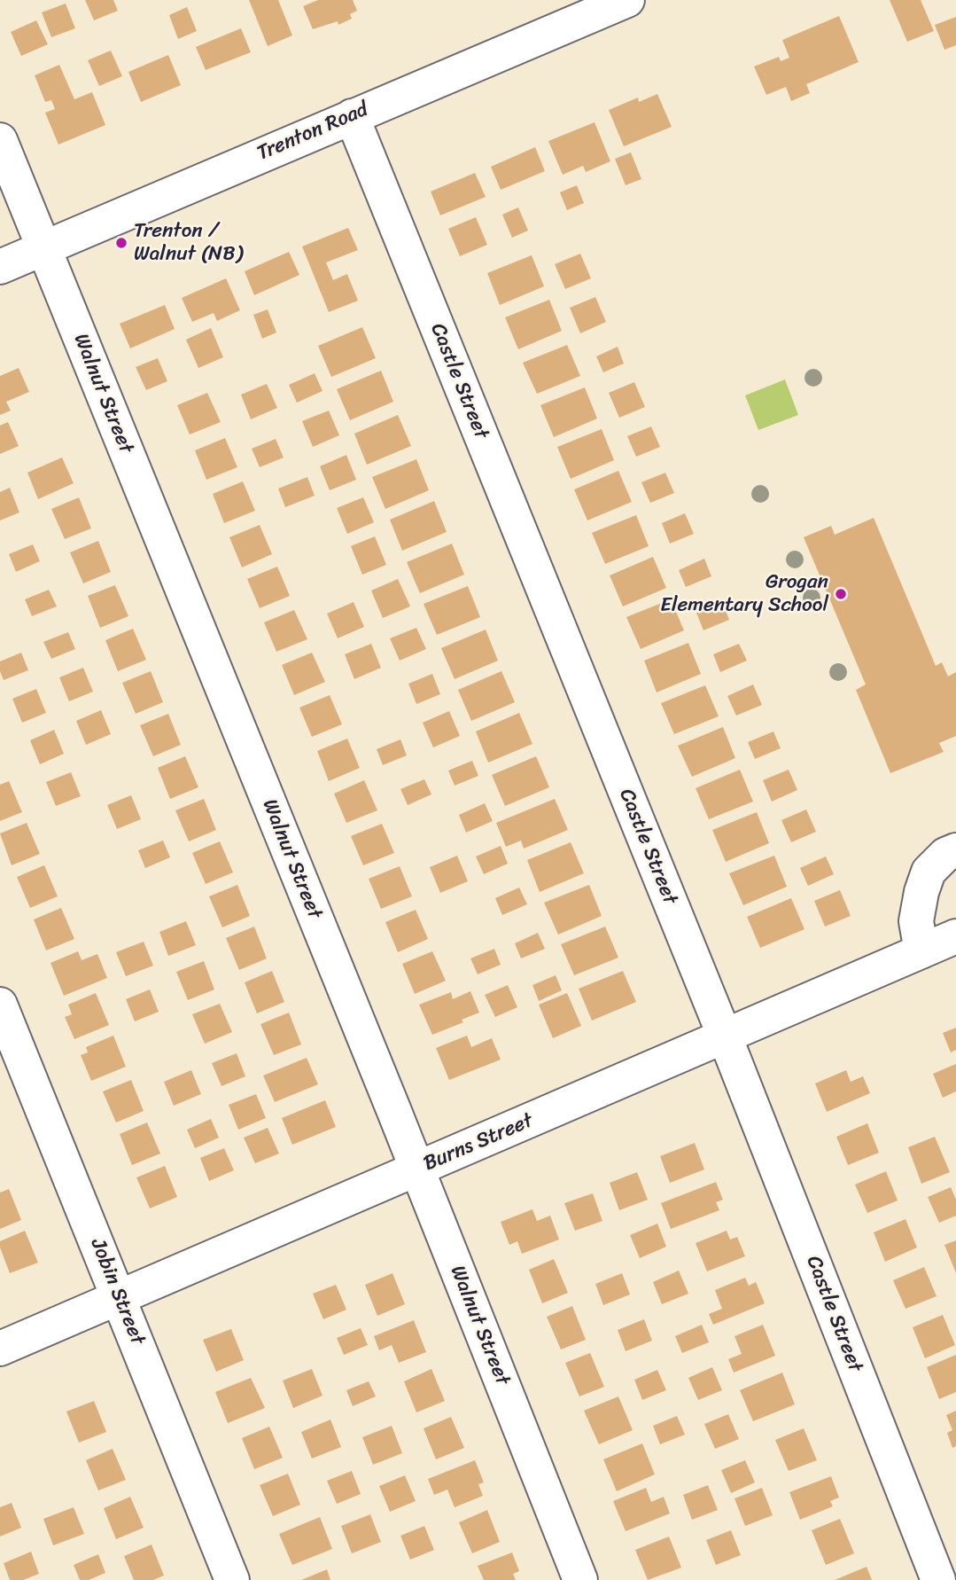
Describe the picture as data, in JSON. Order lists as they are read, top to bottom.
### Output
{
  "streets": {
    "street": [
      "Trenton Road",
      "Castle Street",
      "Walnut Street",
      "Burns Street",
      "Jobin Street"
    ]
  },
  "crossings": [
    ["Trenton Road", "Castle Street"],
    ["Trenton Road", "Walnut Street"],
    ["Castle Street", "Burns Street"],
    ["Walnut Street", "Burns Street"],
    ["Burns Street", "Jobin Street"]
  ],
  "places": ["Trenton / Walnut (NB)", "Grogan Elementary School"]
}
